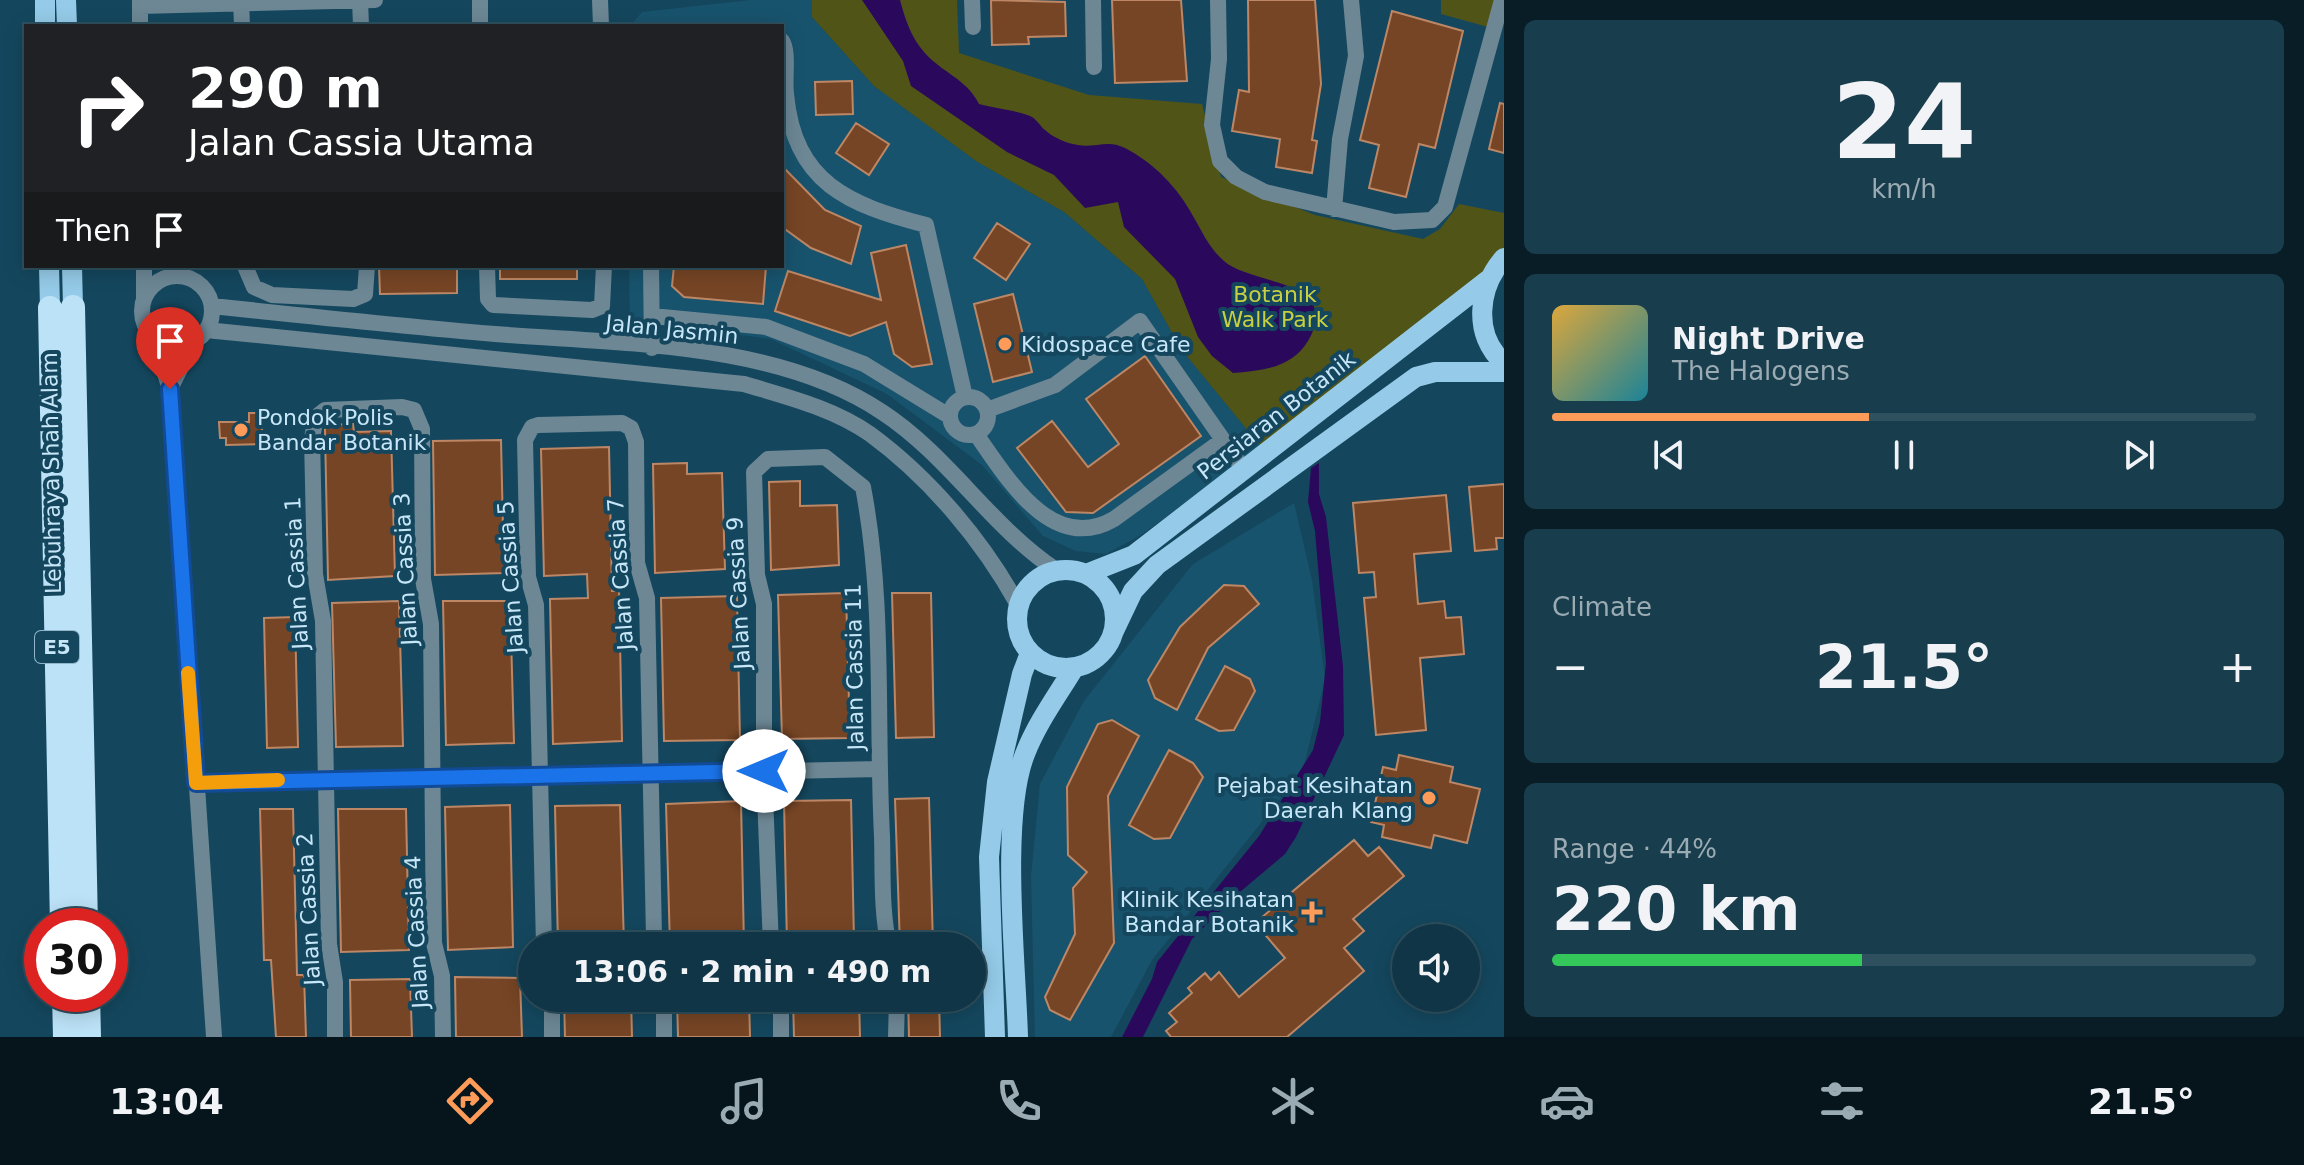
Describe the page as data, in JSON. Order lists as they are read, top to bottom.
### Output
{
  "streets": {
    "highway": ["Lebuhraya Shah Alam", "E5"],
    "main road": ["Persiaran Botanik"],
    "street": [
      "Jalan Jasmin",
      "Jalan Cassia 3",
      "Jalan Cassia 1",
      "Jalan Cassia 7",
      "Jalan Cassia 5",
      "Jalan Cassia 9",
      "Jalan Cassia 11",
      "Jalan Cassia 2",
      "Jalan Cassia 4"
    ]
  },
  "crossings": [
    ["Jalan Jasmin", "Persiaran Botanik"],
    ["Jalan Cassia 3", "Jalan Cassia 1"],
    ["Jalan Cassia 3", "Jalan Cassia 4"],
    ["Jalan Cassia 1", "Jalan Cassia 2"],
    ["Jalan Cassia 7", "Jalan Cassia 5"],
    ["Jalan Cassia 9", "Jalan Cassia 11"]
  ],
  "parks": ["Botanik Walk Park"],
  "places": {
    "other": ["Kidospace Cafe", "Pondok Polis Bandar Botanik", "Pejabat Kesihatan Daerah Klang"],
    "health": ["Klinik Kesihatan Bandar Botanik"]
  },
  "page": {
    "tile": [
      ["24", "km/h"],
      "Climate",
      ["Range · 44%", "220 km"]
    ],
    "turn": ["290 m", "Jalan Cassia Utama"],
    "then": "Then",
    "song": ["Night Drive", "The Halogens"],
    "heat": ["−", "21.5°", "+"],
    "limit": "30",
    "trip": "13:06 · 2 min · 490 m",
    "tabs": ["13:04", "21.5°"]
  }
}
